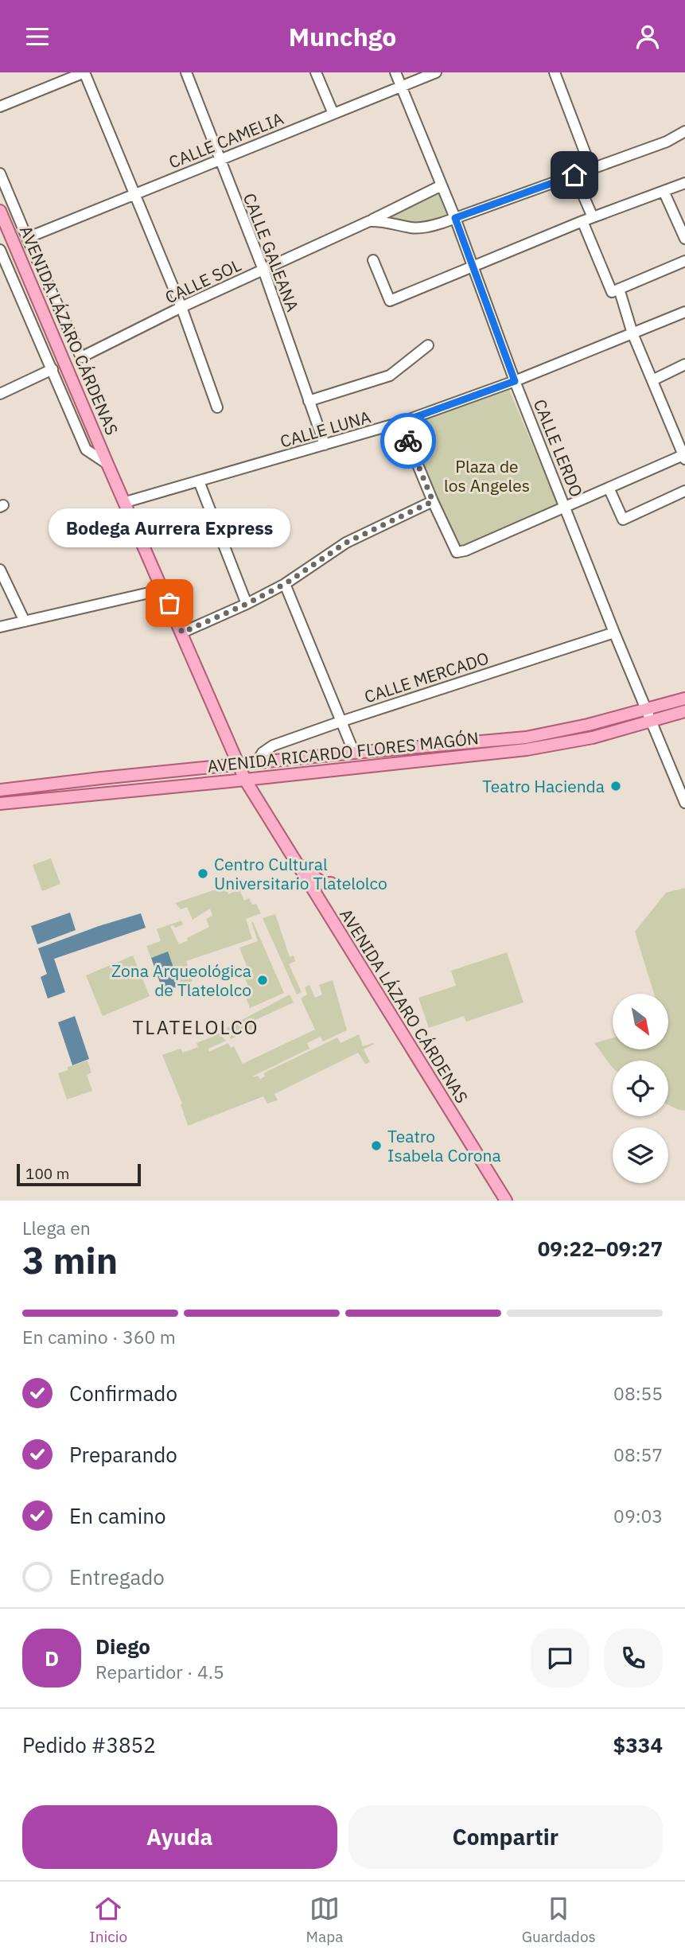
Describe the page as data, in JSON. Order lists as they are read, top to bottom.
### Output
{
  "streets": {
    "main road": ["AVENIDA LÁZARO CÁRDENAS", "AVENIDA RICARDO FLORES MAGÓN"],
    "street": [
      "CALLE CAMELIA",
      "CALLE GALEANA",
      "CALLE SOL",
      "CALLE LUNA",
      "CALLE LERDO",
      "CALLE MERCADO"
    ]
  },
  "crossings": [
    ["CALLE CAMELIA", "CALLE GALEANA"],
    ["CALLE CAMELIA", "CALLE SOL"],
    ["CALLE CAMELIA", "CALLE LERDO"],
    ["CALLE GALEANA", "CALLE SOL"],
    ["CALLE GALEANA", "CALLE LUNA"],
    ["CALLE SOL", "CALLE LERDO"],
    ["AVENIDA LÁZARO CÁRDENAS", "CALLE LUNA"],
    ["AVENIDA LÁZARO CÁRDENAS", "AVENIDA RICARDO FLORES MAGÓN"],
    ["CALLE LUNA", "CALLE LERDO"],
    ["CALLE LERDO", "CALLE MERCADO"],
    ["CALLE LERDO", "AVENIDA RICARDO FLORES MAGÓN"],
    ["CALLE MERCADO", "AVENIDA RICARDO FLORES MAGÓN"]
  ],
  "districts": ["TLATELOLCO"],
  "parks": ["Plaza de los Angeles"],
  "places": [
    "Bodega Aurrera Express",
    "Teatro Hacienda",
    "Centro Cultural Universitario Tlatelolco",
    "Zona Arqueológica de Tlatelolco",
    "Teatro Isabela Corona"
  ],
  "scale_bar": "100 m",
  "north": "bottom right",
  "page": {
    "header": "Munchgo",
    "bubble": "Bodega Aurrera Express",
    "scale": "100 m",
    "heading": ["3 min", "Llega en", "09:22–09:27"],
    "panel": [
      "Diego",
      "Repartidor · 4.5",
      "Pedido #3852",
      "$334"
    ],
    "bar": "En camino · 360 m",
    "list": [
      ["Confirmado", "08:55"],
      ["Preparando", "08:57"],
      ["En camino", "09:03"],
      "Entregado"
    ],
    "round": "D",
    "buttons": ["Ayuda", "Compartir"],
    "tabs": ["Inicio", "Mapa", "Guardados"]
  }
}
